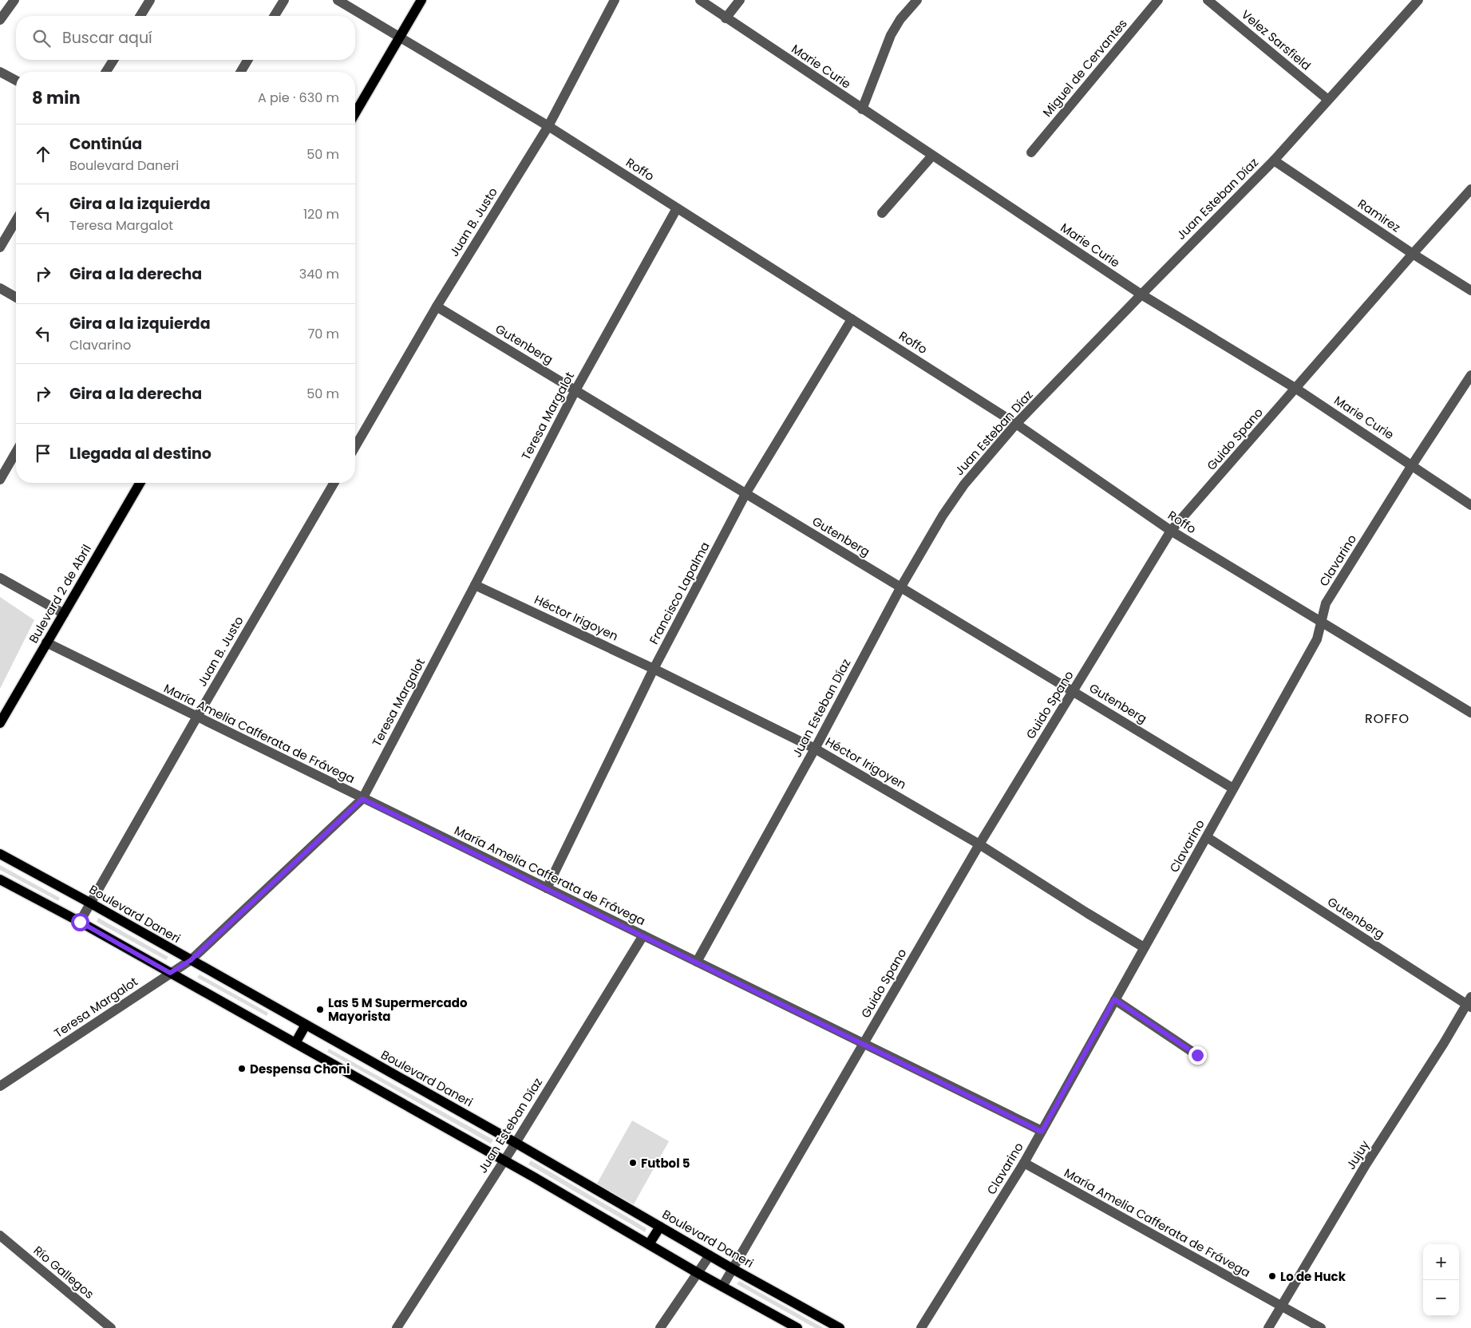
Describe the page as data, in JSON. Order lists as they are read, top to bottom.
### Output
{
  "streets": {
    "main road": ["Bulevard 2 de Abril", "Boulevard Daneri"],
    "street": [
      "Velez Sarsfield",
      "Marie Curie",
      "Miguel de Cervantes",
      "Roffo",
      "Juan Esteban Díaz",
      "Ramirez",
      "Juan B. Justo",
      "Gutenberg",
      "Teresa Margalot",
      "Guido Spano",
      "Clavarino",
      "Francisco Lapalma",
      "Héctor Irigoyen",
      "María Amelia Cafferata de Frávega",
      "Jujuy",
      "Río Gallegos"
    ]
  },
  "crossings": [
    ["Velez Sarsfield", "Juan Esteban Díaz"],
    ["Marie Curie", "Juan Esteban Díaz"],
    ["Marie Curie", "Guido Spano"],
    ["Marie Curie", "Clavarino"],
    ["Roffo", "Juan Esteban Díaz"],
    ["Roffo", "Juan B. Justo"],
    ["Roffo", "Teresa Margalot"],
    ["Roffo", "Guido Spano"],
    ["Roffo", "Clavarino"],
    ["Roffo", "Francisco Lapalma"],
    ["Juan Esteban Díaz", "Ramirez"],
    ["Juan Esteban Díaz", "Gutenberg"],
    ["Juan Esteban Díaz", "Héctor Irigoyen"],
    ["Juan Esteban Díaz", "María Amelia Cafferata de Frávega"],
    ["Juan Esteban Díaz", "Boulevard Daneri"],
    ["Ramirez", "Guido Spano"],
    ["Juan B. Justo", "Gutenberg"],
    ["Juan B. Justo", "María Amelia Cafferata de Frávega"],
    ["Juan B. Justo", "Boulevard Daneri"],
    ["Gutenberg", "Teresa Margalot"],
    ["Gutenberg", "Guido Spano"],
    ["Gutenberg", "Clavarino"],
    ["Gutenberg", "Francisco Lapalma"],
    ["Gutenberg", "Jujuy"],
    ["Teresa Margalot", "Héctor Irigoyen"],
    ["Teresa Margalot", "María Amelia Cafferata de Frávega"],
    ["Teresa Margalot", "Boulevard Daneri"],
    ["Guido Spano", "Héctor Irigoyen"],
    ["Guido Spano", "María Amelia Cafferata de Frávega"],
    ["Guido Spano", "Boulevard Daneri"],
    ["Clavarino", "Héctor Irigoyen"],
    ["Clavarino", "María Amelia Cafferata de Frávega"],
    ["Francisco Lapalma", "Héctor Irigoyen"],
    ["Francisco Lapalma", "María Amelia Cafferata de Frávega"],
    ["Bulevard 2 de Abril", "María Amelia Cafferata de Frávega"],
    ["María Amelia Cafferata de Frávega", "Jujuy"]
  ],
  "districts": ["ROFFO"],
  "places": [
    "Las 5 M Supermercado Mayorista",
    "Despensa Choni",
    "Futbol 5",
    "Lo de Huck"
  ],
  "page": {
    "search": "Buscar aquí",
    "heading": ["8 min", "A pie · 630 m"],
    "list": [
      ["Continúa", "Boulevard Daneri", "50 m"],
      ["Gira a la izquierda", "Teresa Margalot", "120 m"],
      ["Gira a la derecha", "340 m"],
      ["Gira a la izquierda", "Clavarino", "70 m"],
      ["Gira a la derecha", "50 m"],
      "Llegada al destino"
    ],
    "map_buttons": ["+", "−"]
  }
}
